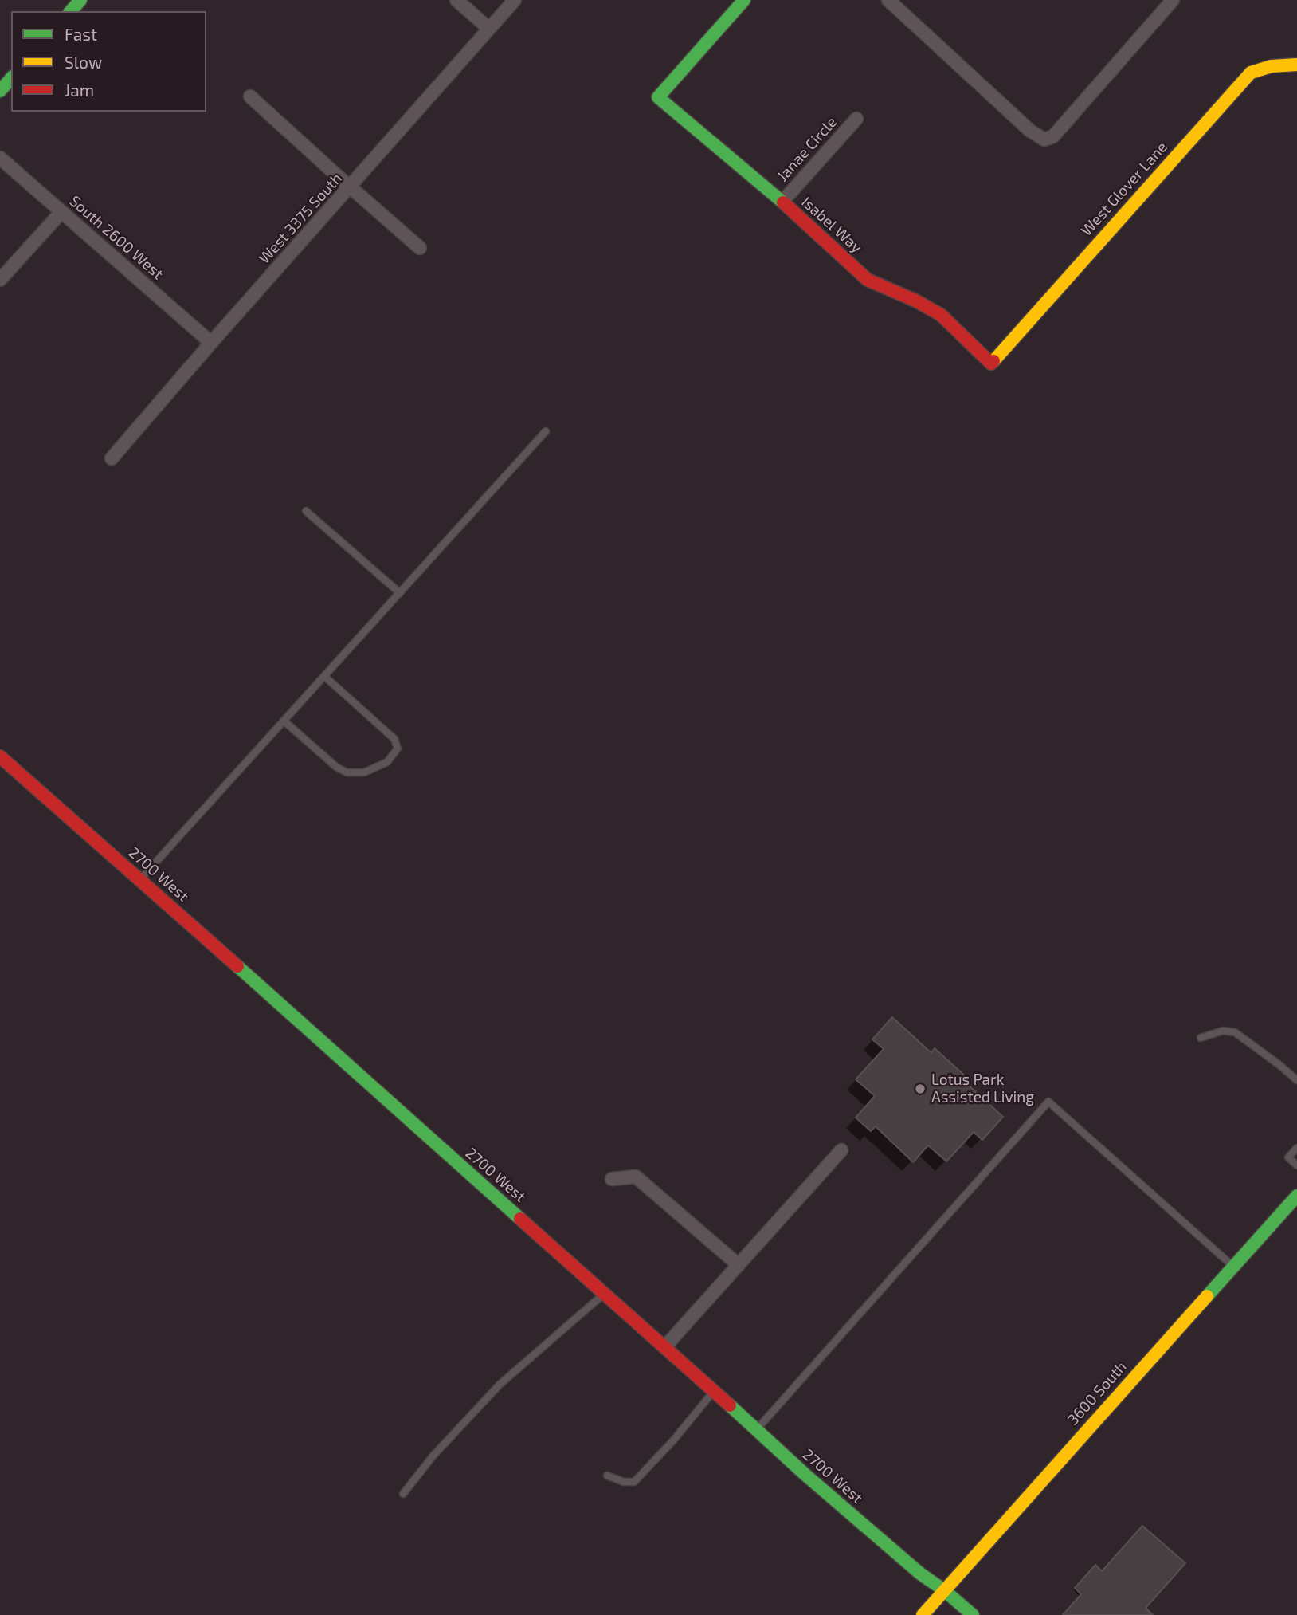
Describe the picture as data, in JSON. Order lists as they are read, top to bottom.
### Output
{
  "streets": {
    "street": [
      "Janae Circle",
      "West Glover Lane",
      "West 3375 South",
      "Isabel Way",
      "South 2600 West",
      "2700 West",
      "3600 South"
    ]
  },
  "crossings": [
    ["Janae Circle", "Isabel Way"],
    ["West Glover Lane", "Isabel Way"],
    ["West 3375 South", "South 2600 West"],
    ["2700 West", "3600 South"]
  ],
  "places": ["Lotus Park Assisted Living"],
  "legend": ["Fast", "Slow", "Jam"]
}
